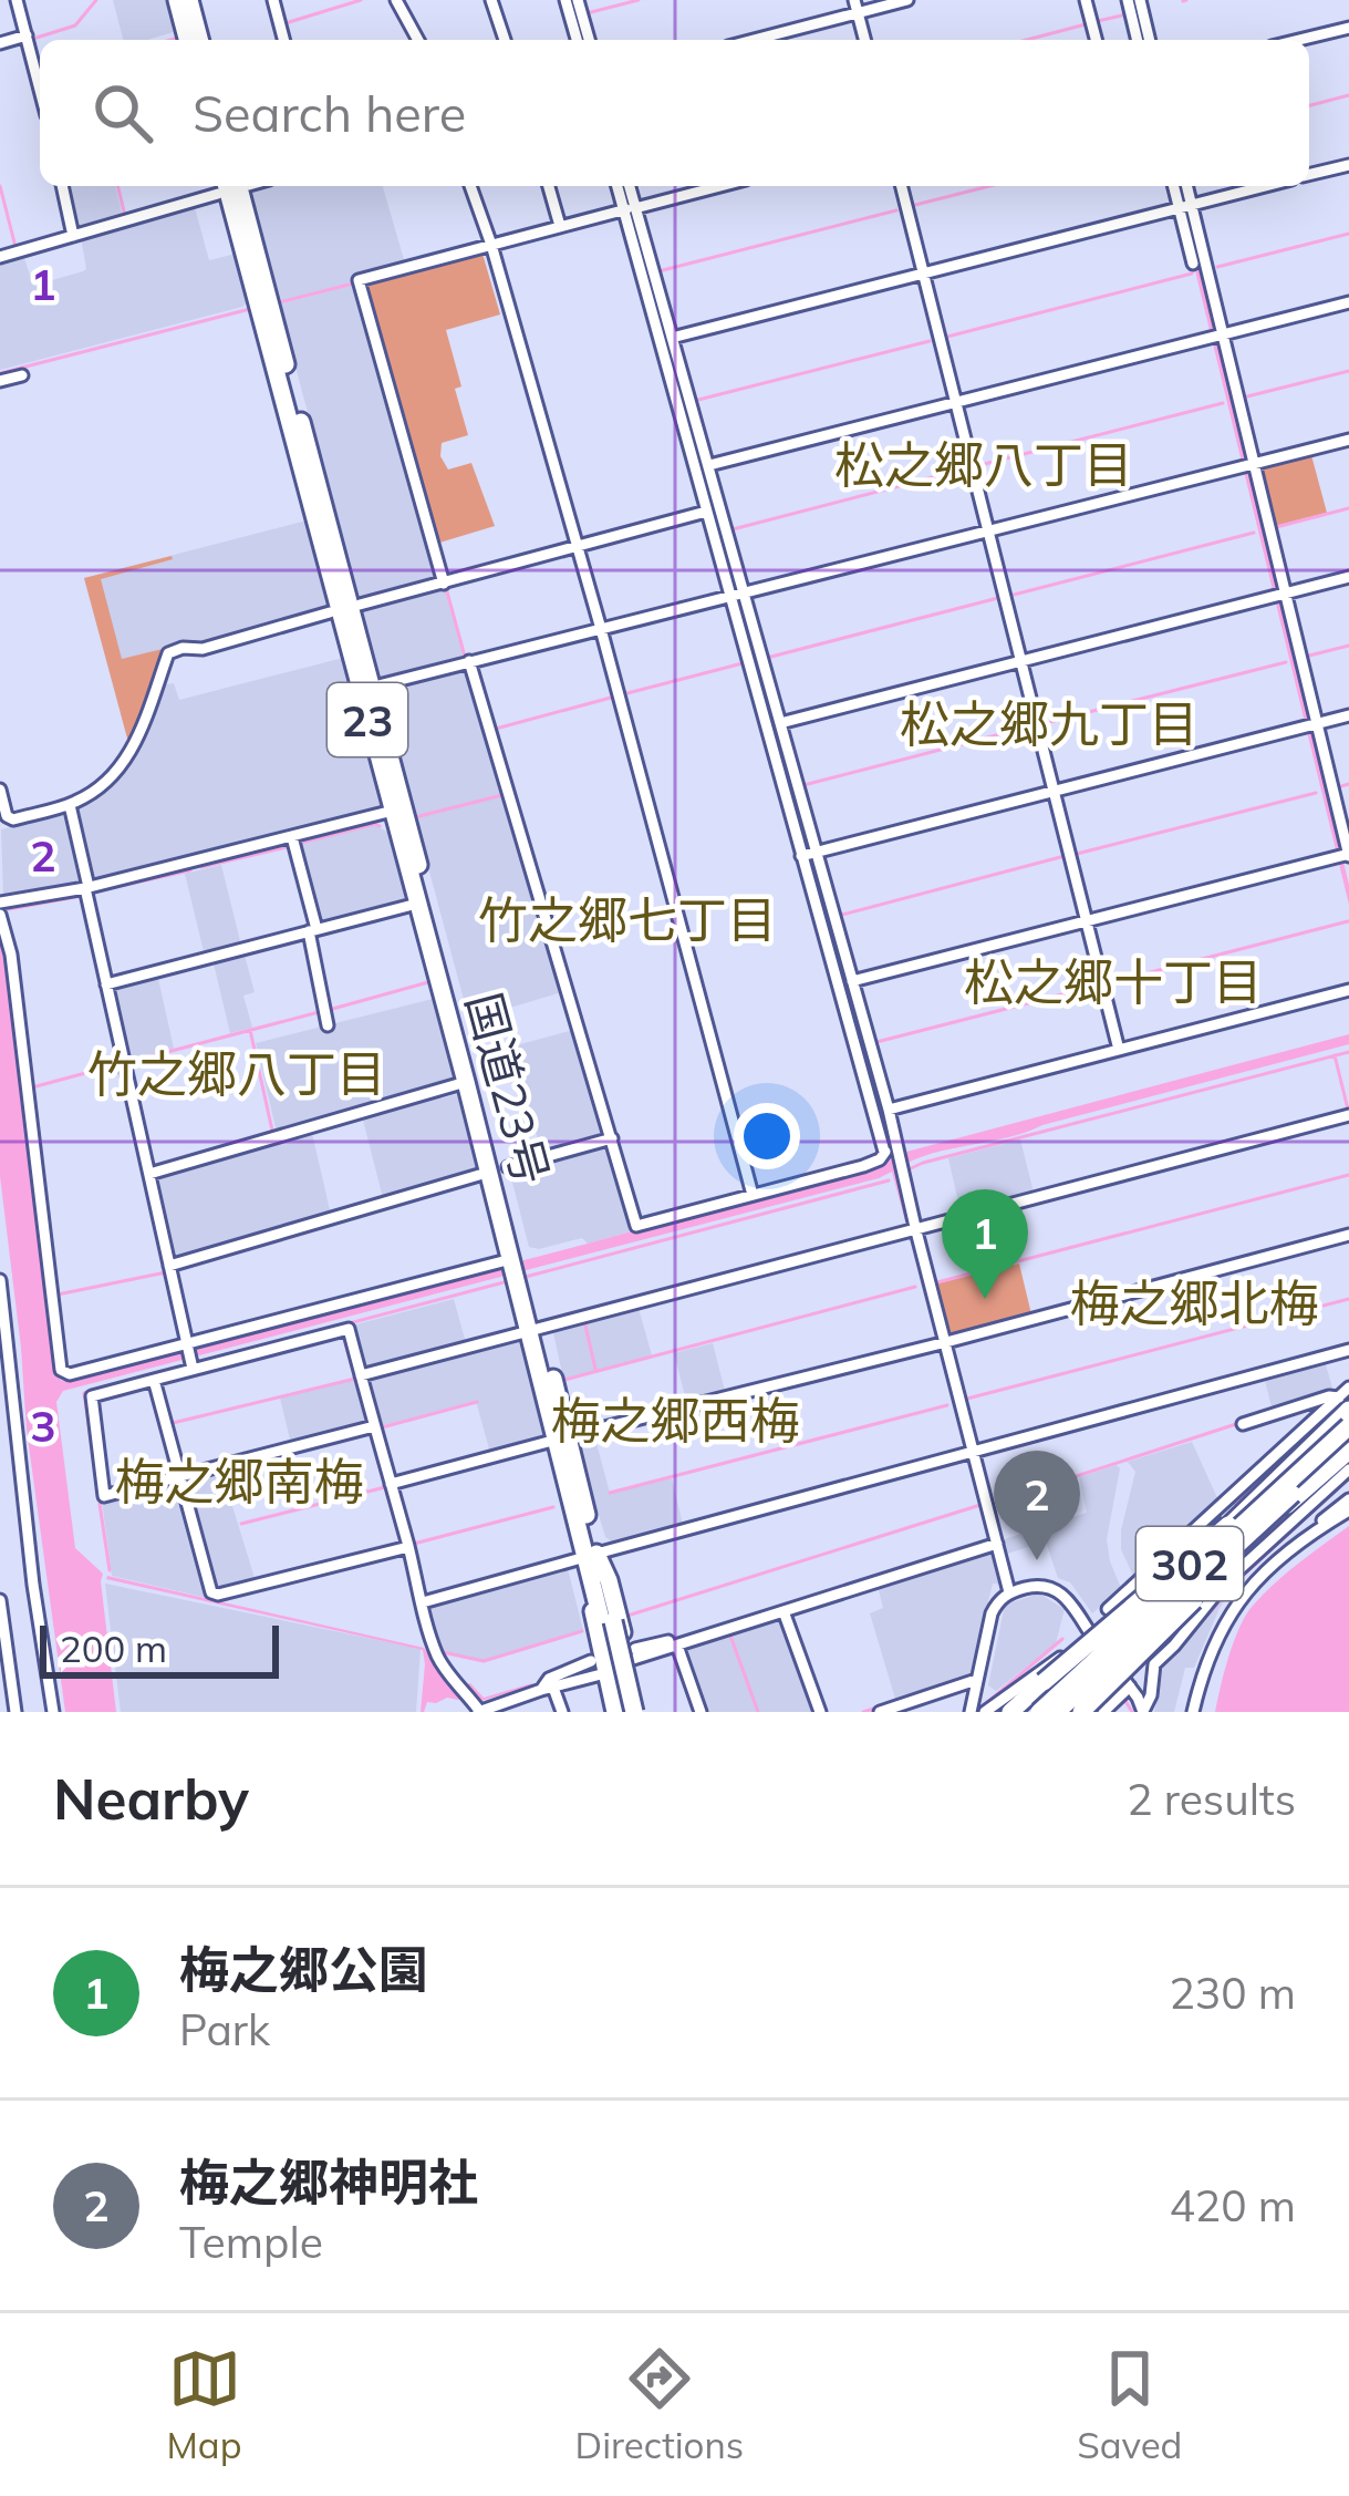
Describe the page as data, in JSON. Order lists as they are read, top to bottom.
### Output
{
  "streets": {
    "highway": ["23", "国道23号", "302"]
  },
  "districts": [
    "松之郷八丁目",
    "松之郷九丁目",
    "竹之郷七丁目",
    "松之郷十丁目",
    "竹之郷八丁目",
    "梅之郷北梅",
    "梅之郷西梅",
    "梅之郷南梅"
  ],
  "scale_bar": "200 m",
  "page": {
    "search": "Search here",
    "pins": ["1", "2"],
    "scale": "200 m",
    "heading": ["Nearby", "2 results"],
    "list": [
      {
        "mark": "1",
        "name": "梅之郷公園",
        "note": "Park",
        "value": "230 m"
      },
      {
        "mark": "2",
        "name": "梅之郷神明社",
        "note": "Temple",
        "value": "420 m"
      }
    ],
    "nav": ["Map", "Directions", "Saved"]
  },
  "grid": {
    "rows": ["1", "2", "3"]
  }
}
